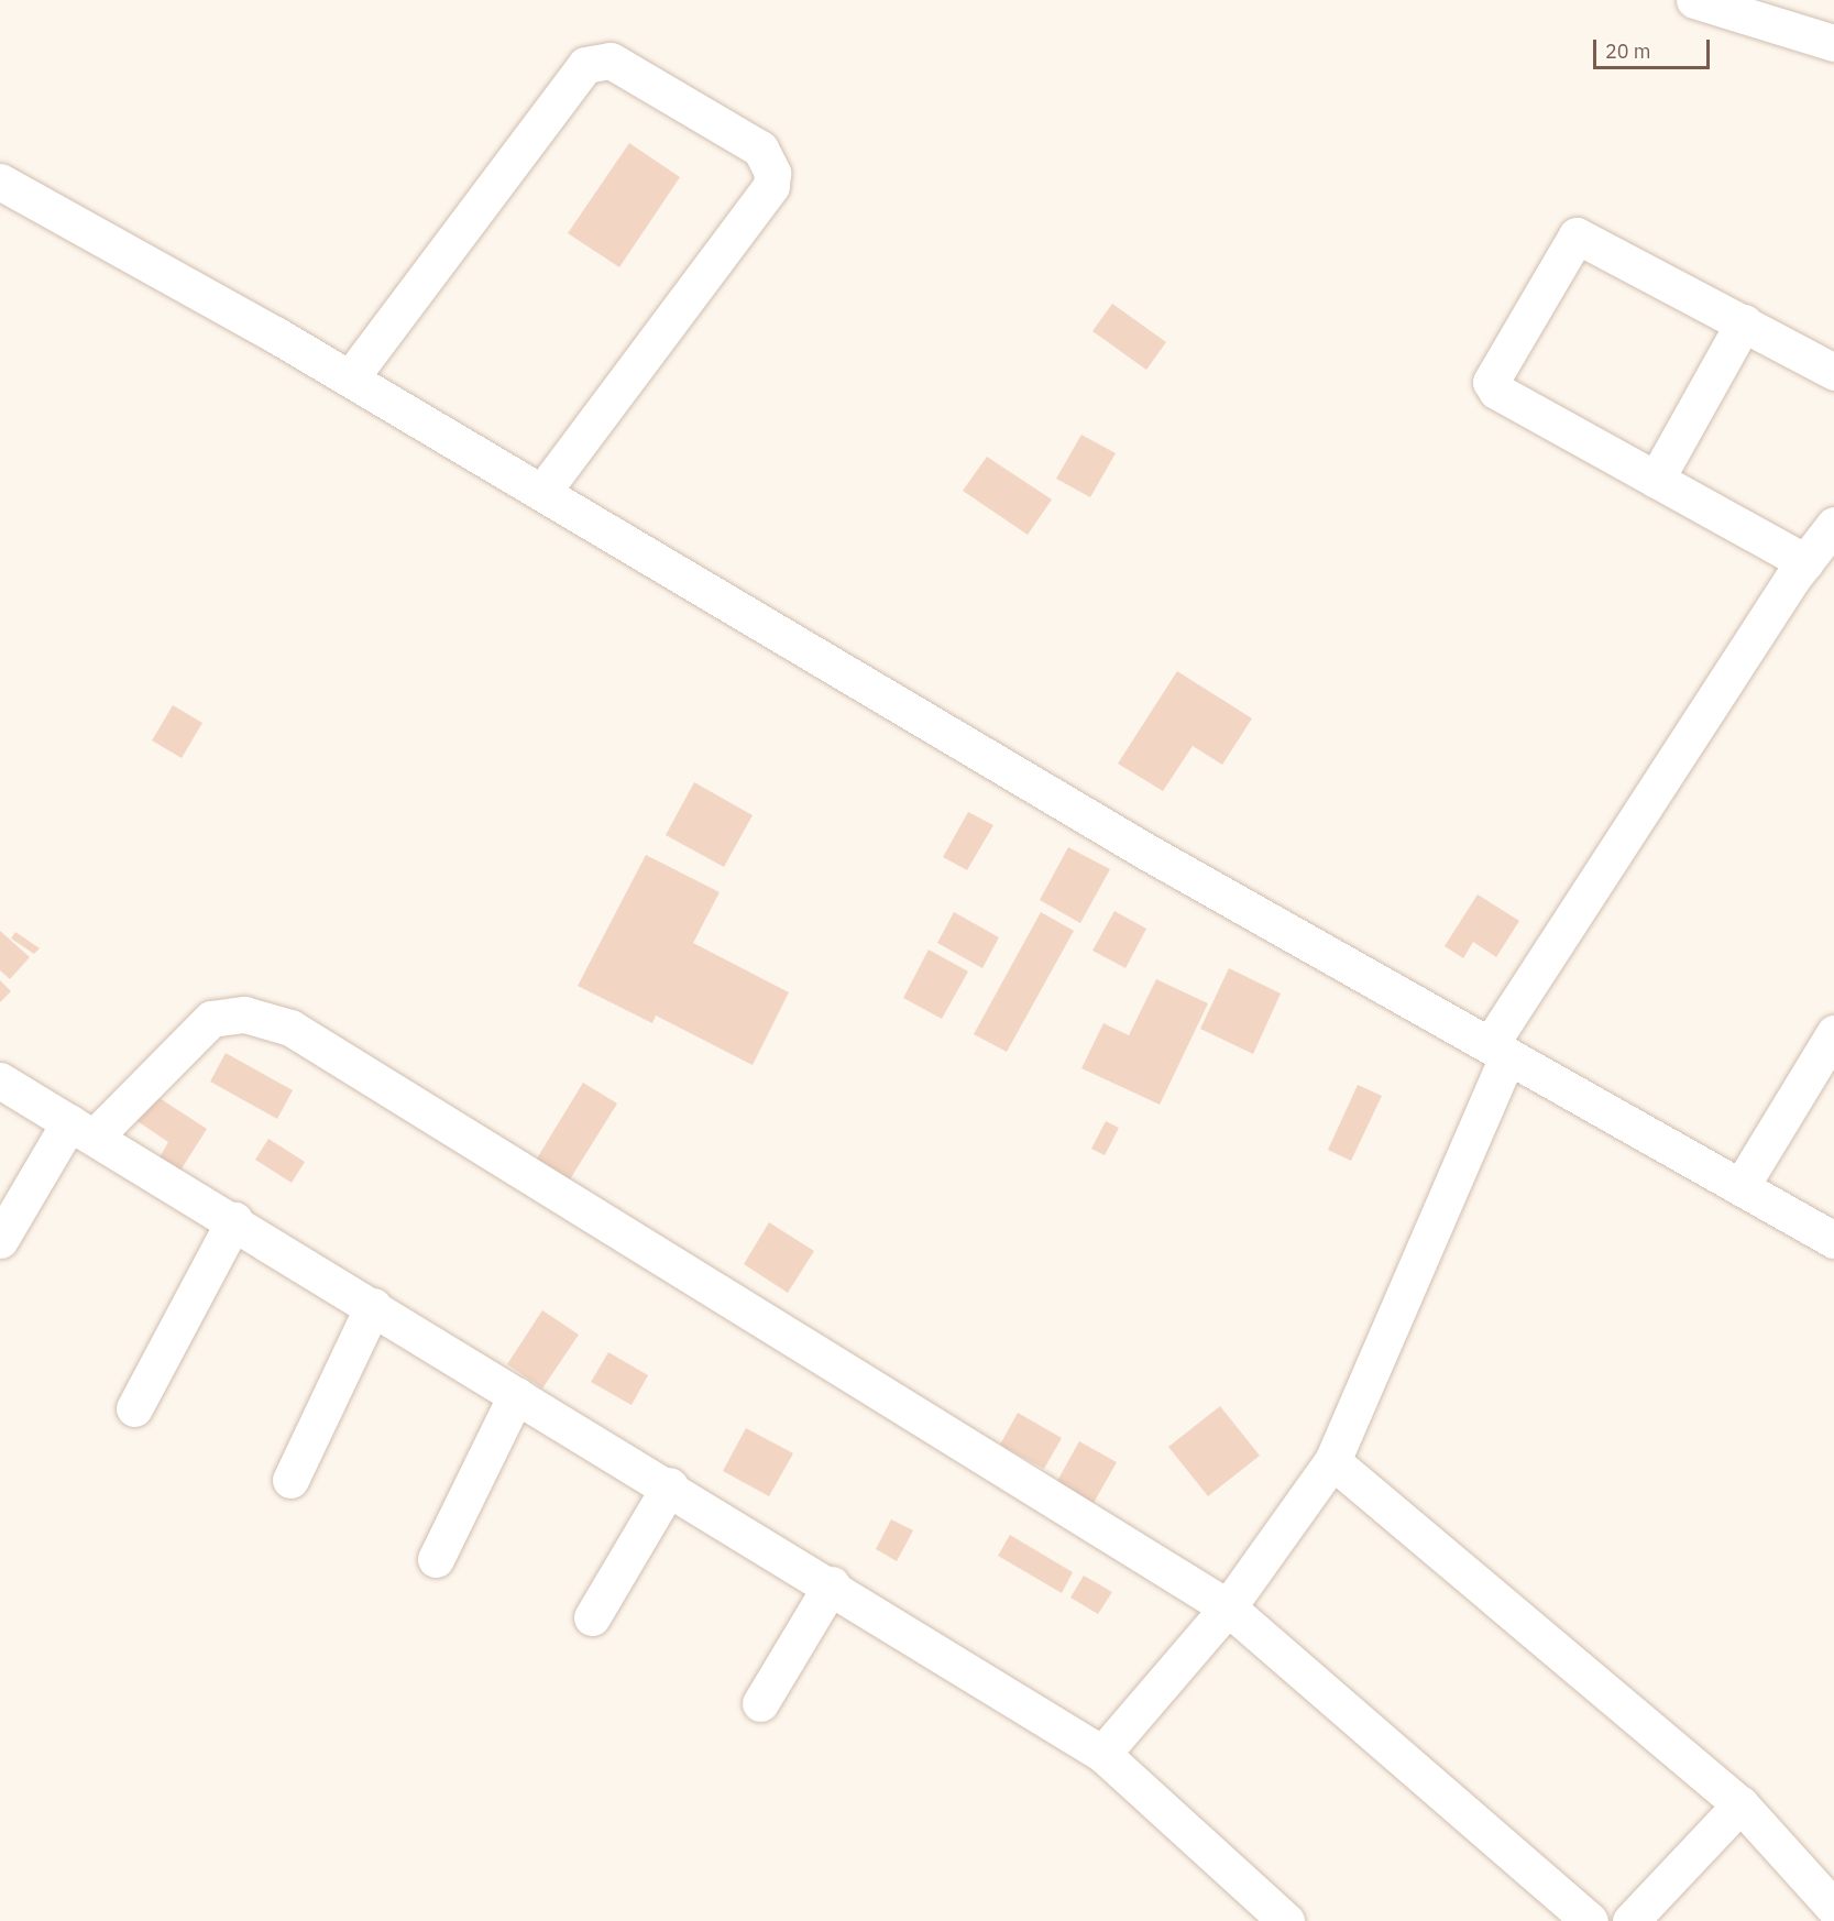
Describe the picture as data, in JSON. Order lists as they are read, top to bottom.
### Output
{
  "scale_bar": "20 m"
}
